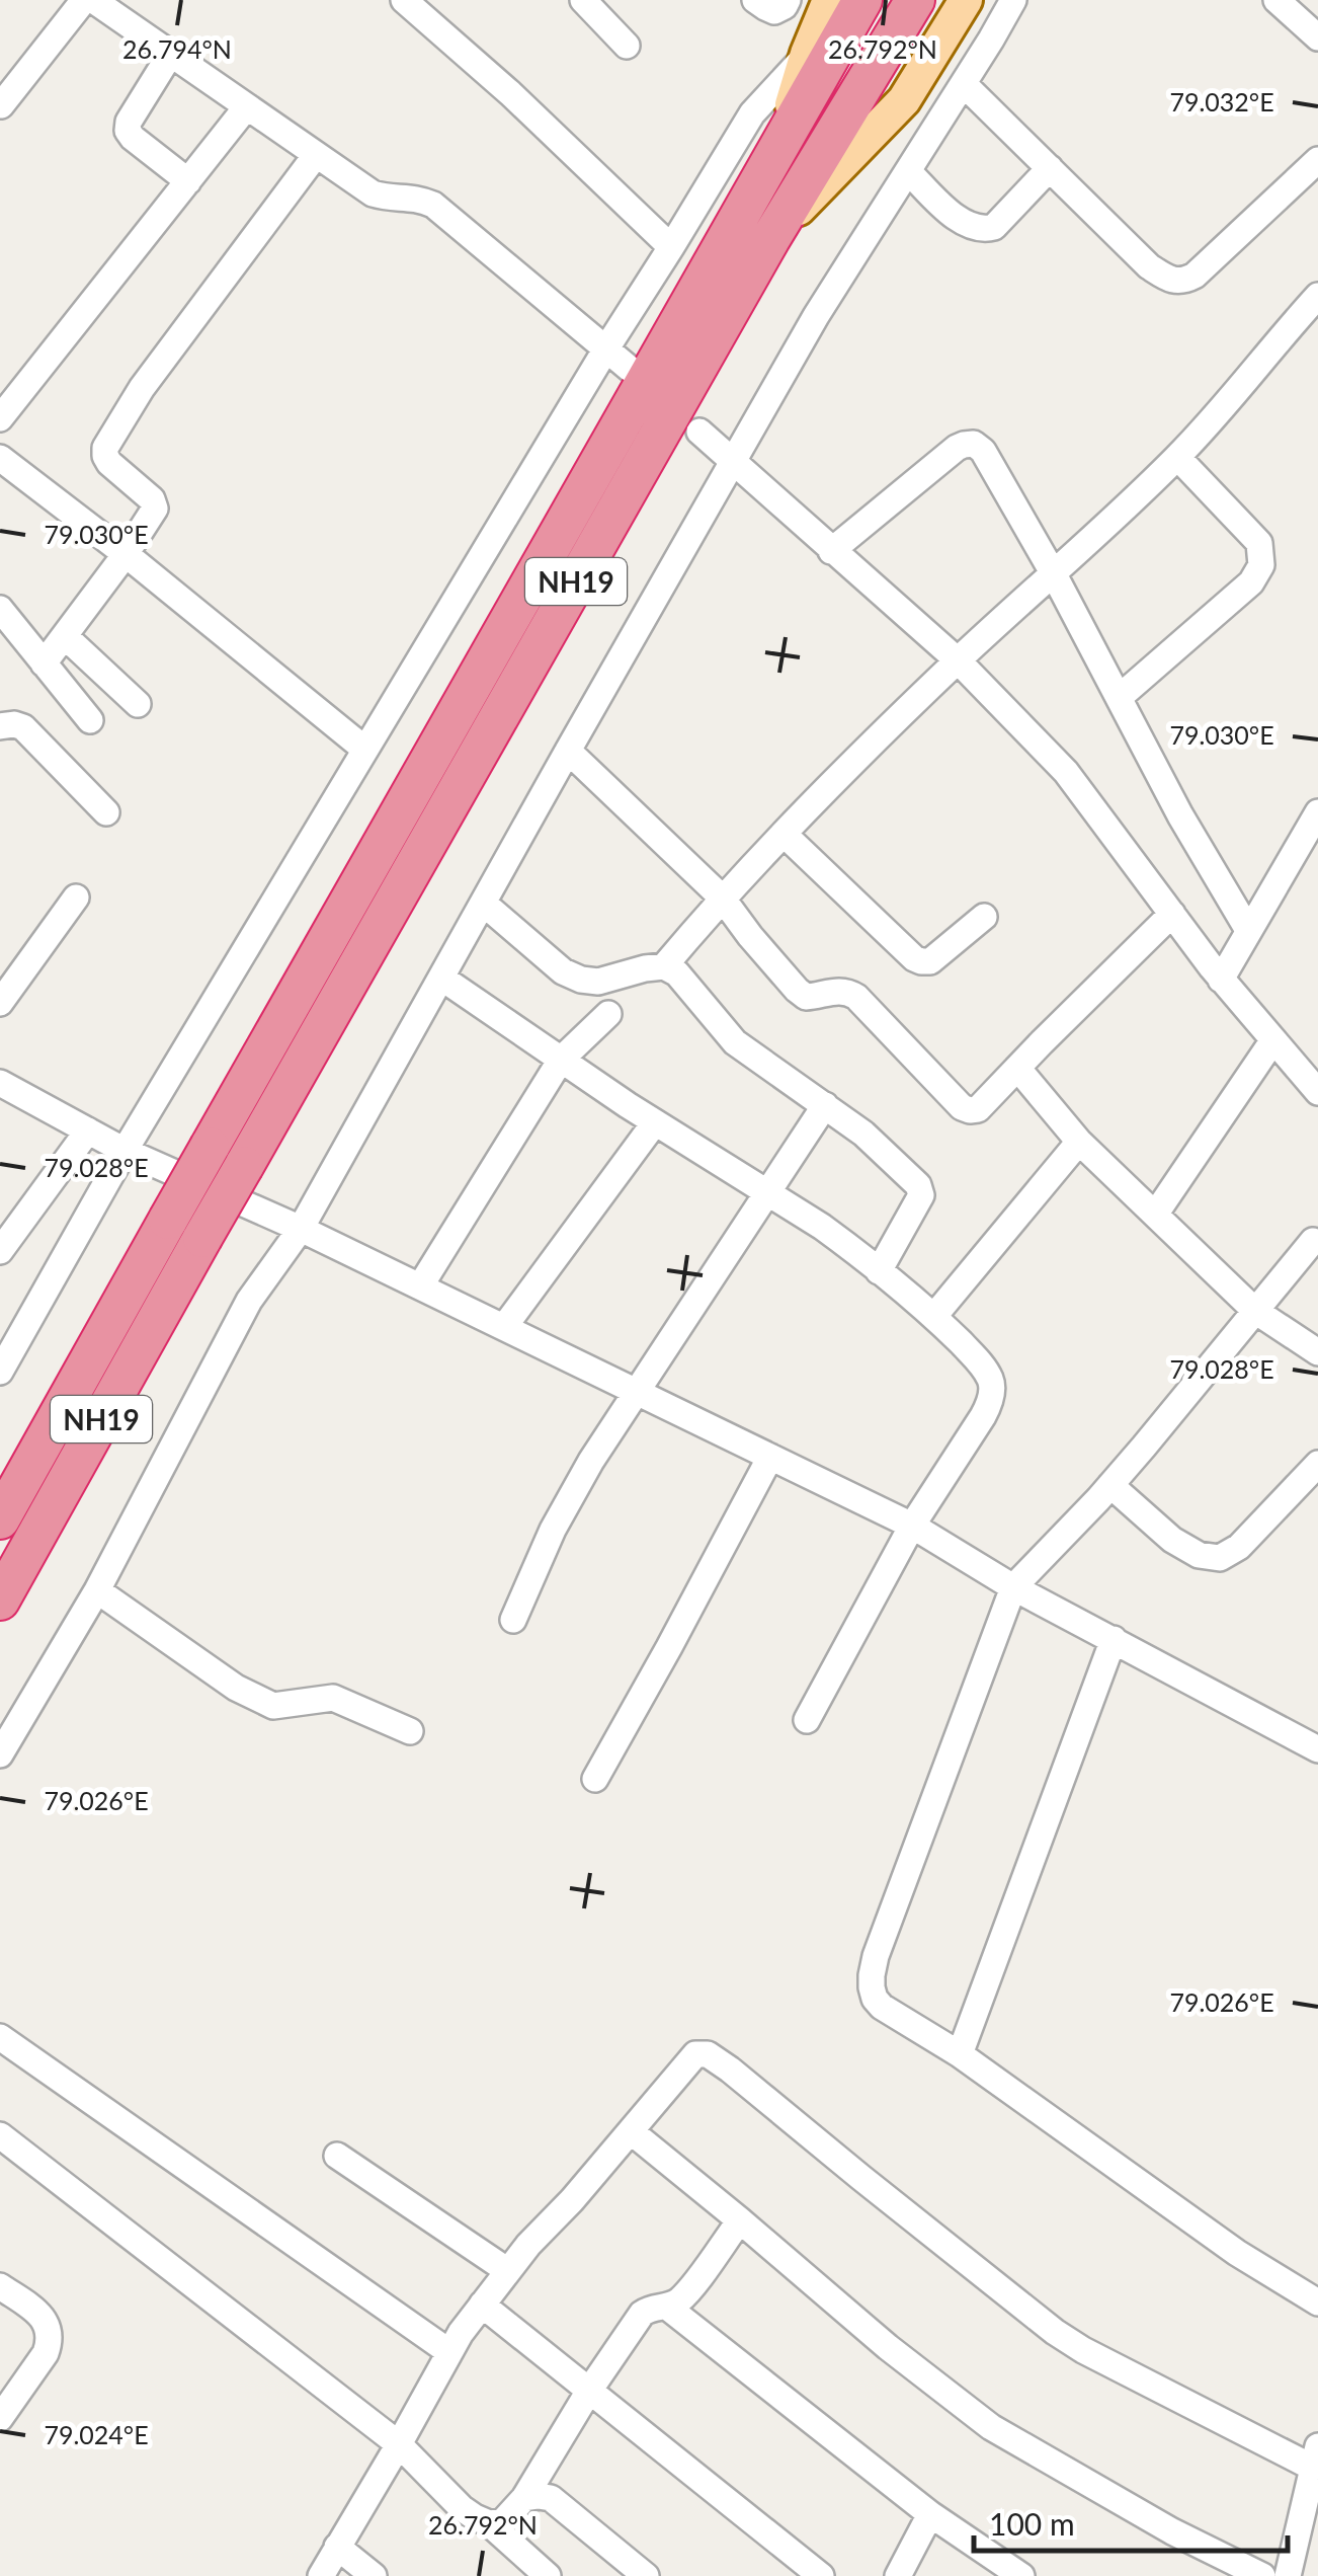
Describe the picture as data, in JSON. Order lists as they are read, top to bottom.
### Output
{
  "streets": {
    "highway": ["NH19"]
  },
  "scale_bar": "100 m",
  "coordinates": [
    "26.794°N",
    "26.792°N",
    "79.032°E",
    "79.030°E",
    "79.028°E",
    "79.026°E",
    "79.024°E"
  ]
}
